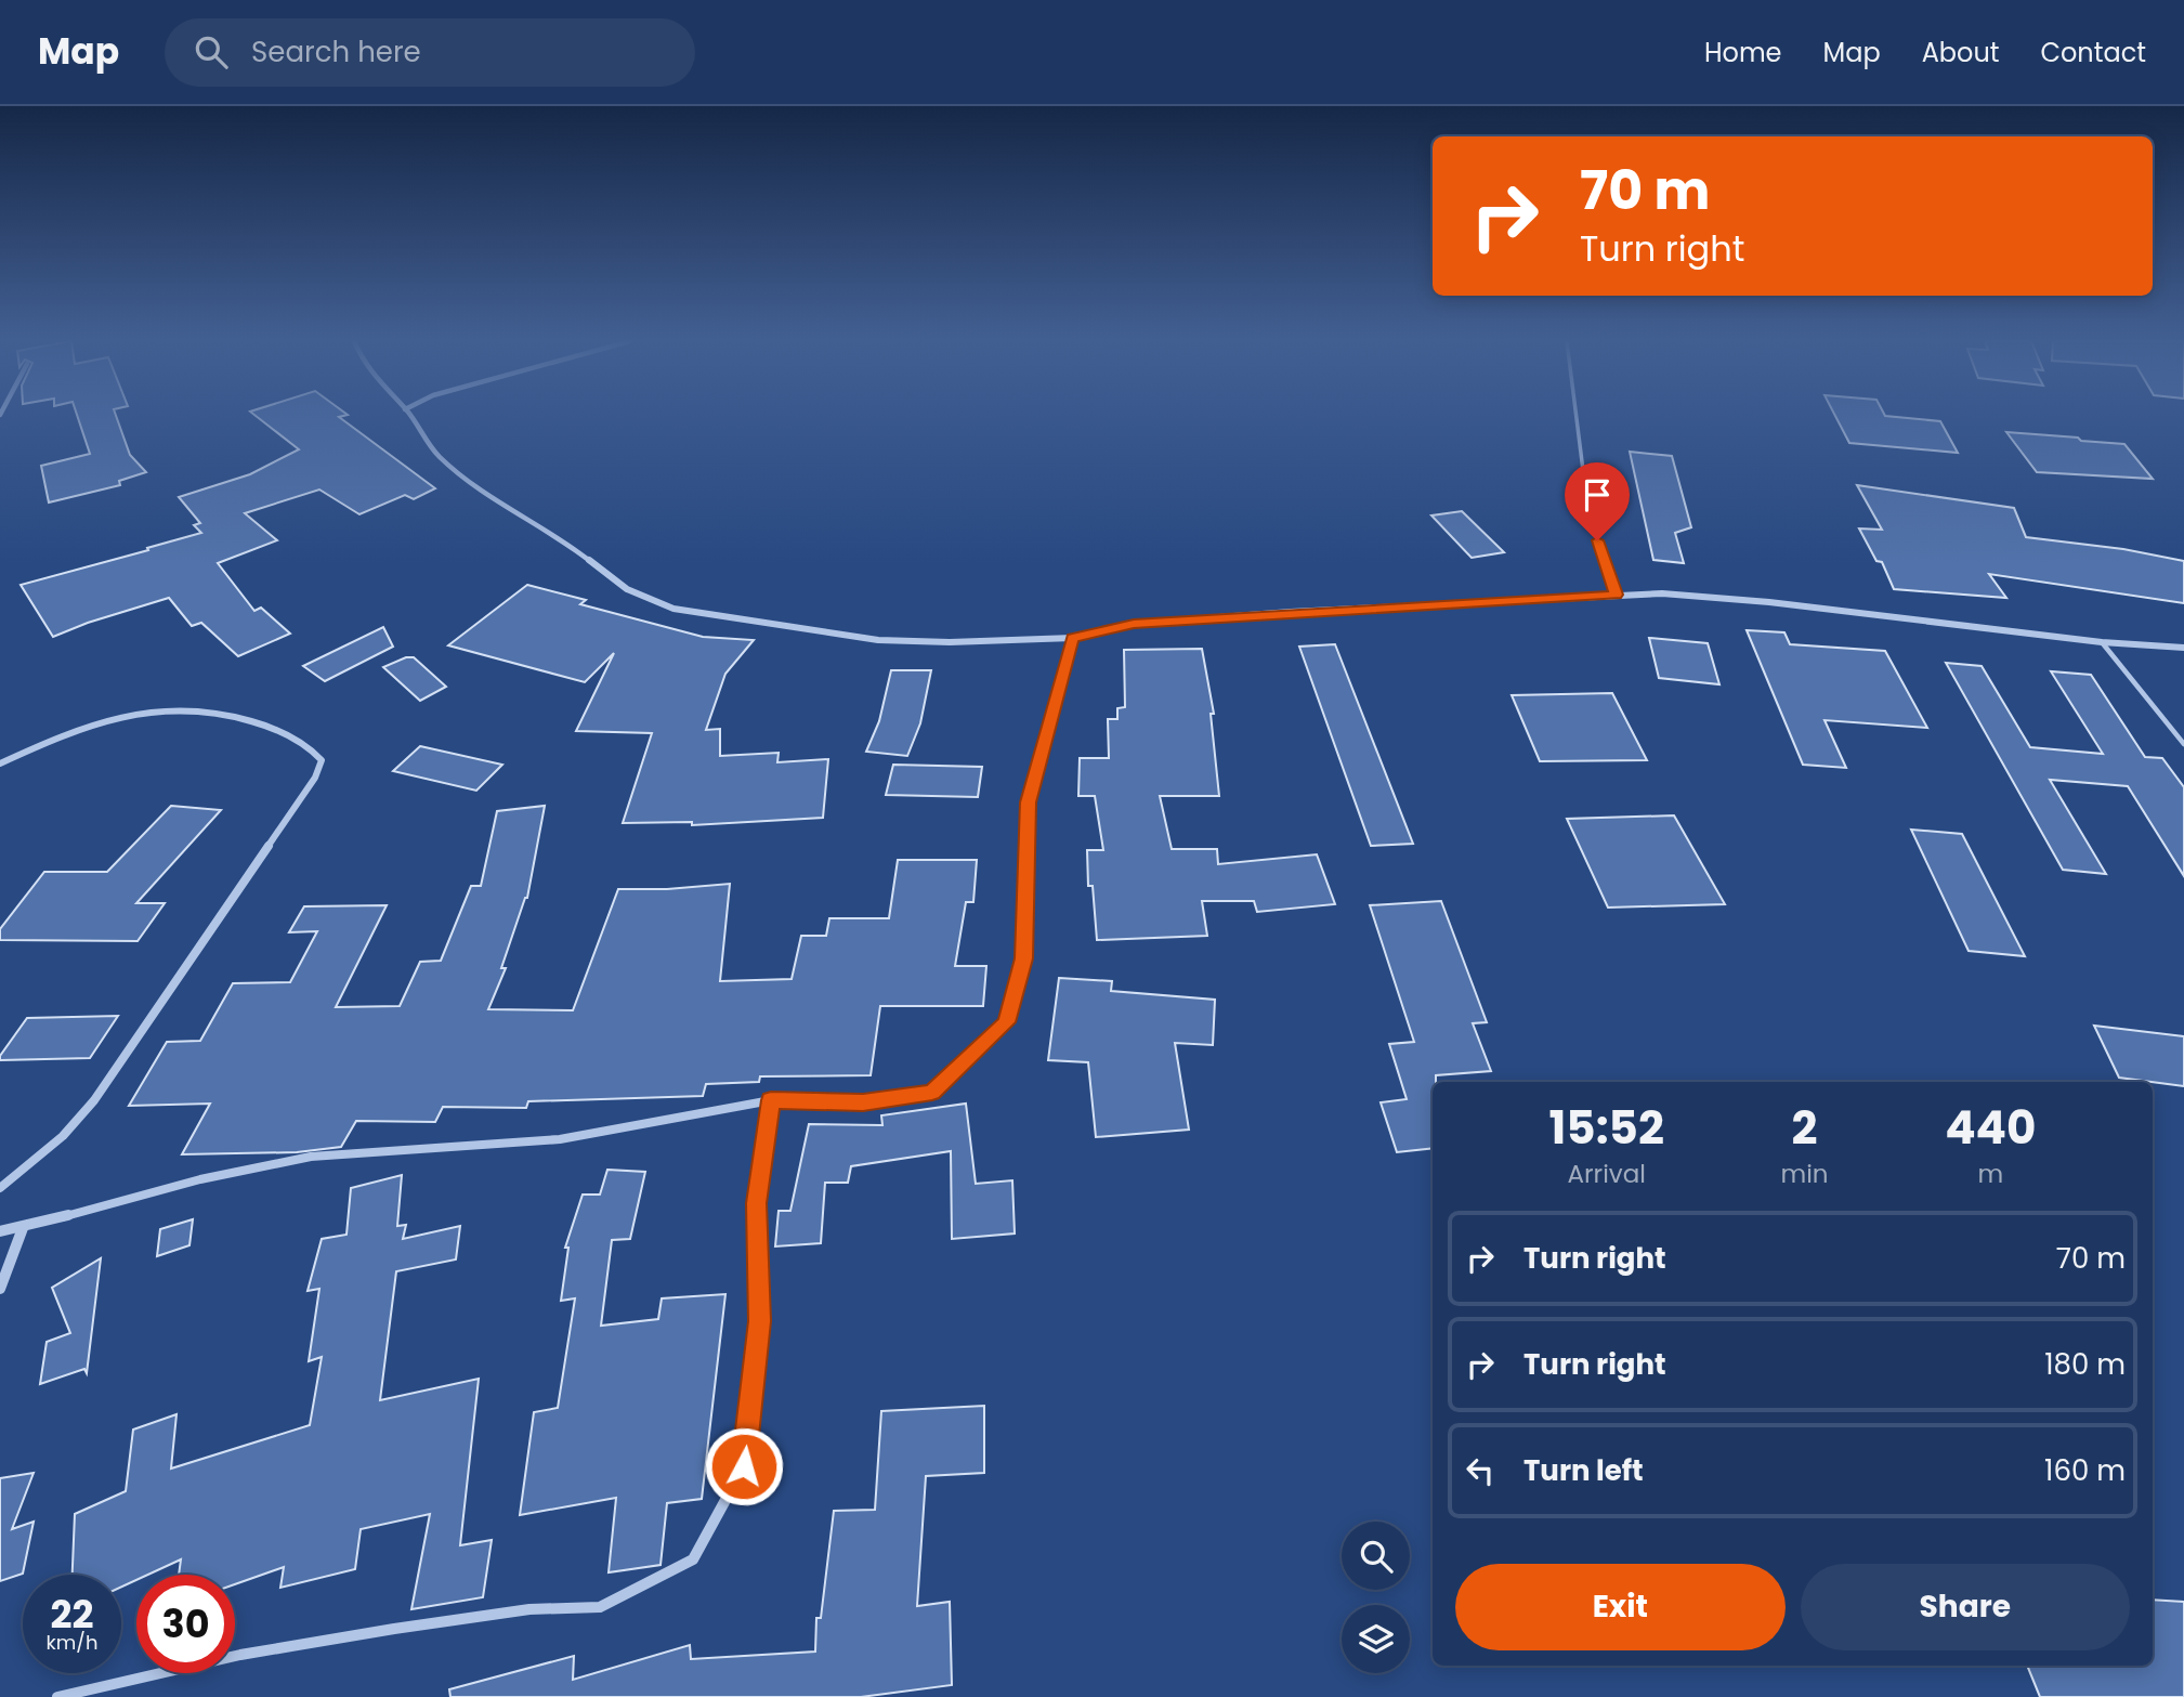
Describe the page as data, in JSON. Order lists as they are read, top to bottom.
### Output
{
  "page": {
    "header": "Map",
    "search": "Search here",
    "nav": [
      "Home",
      "Map",
      "About",
      "Contact"
    ],
    "turn": ["70 m", "Turn right"],
    "eta": [
      "15:52",
      "Arrival",
      "2",
      "min",
      "440",
      "m"
    ],
    "list": [
      {
        "name": "Turn right",
        "value": "70 m"
      },
      {
        "name": "Turn right",
        "value": "180 m"
      },
      {
        "name": "Turn left",
        "value": "160 m"
      }
    ],
    "buttons": ["Exit", "Share"],
    "speed": "22 km/h",
    "limit": "30"
  }
}
